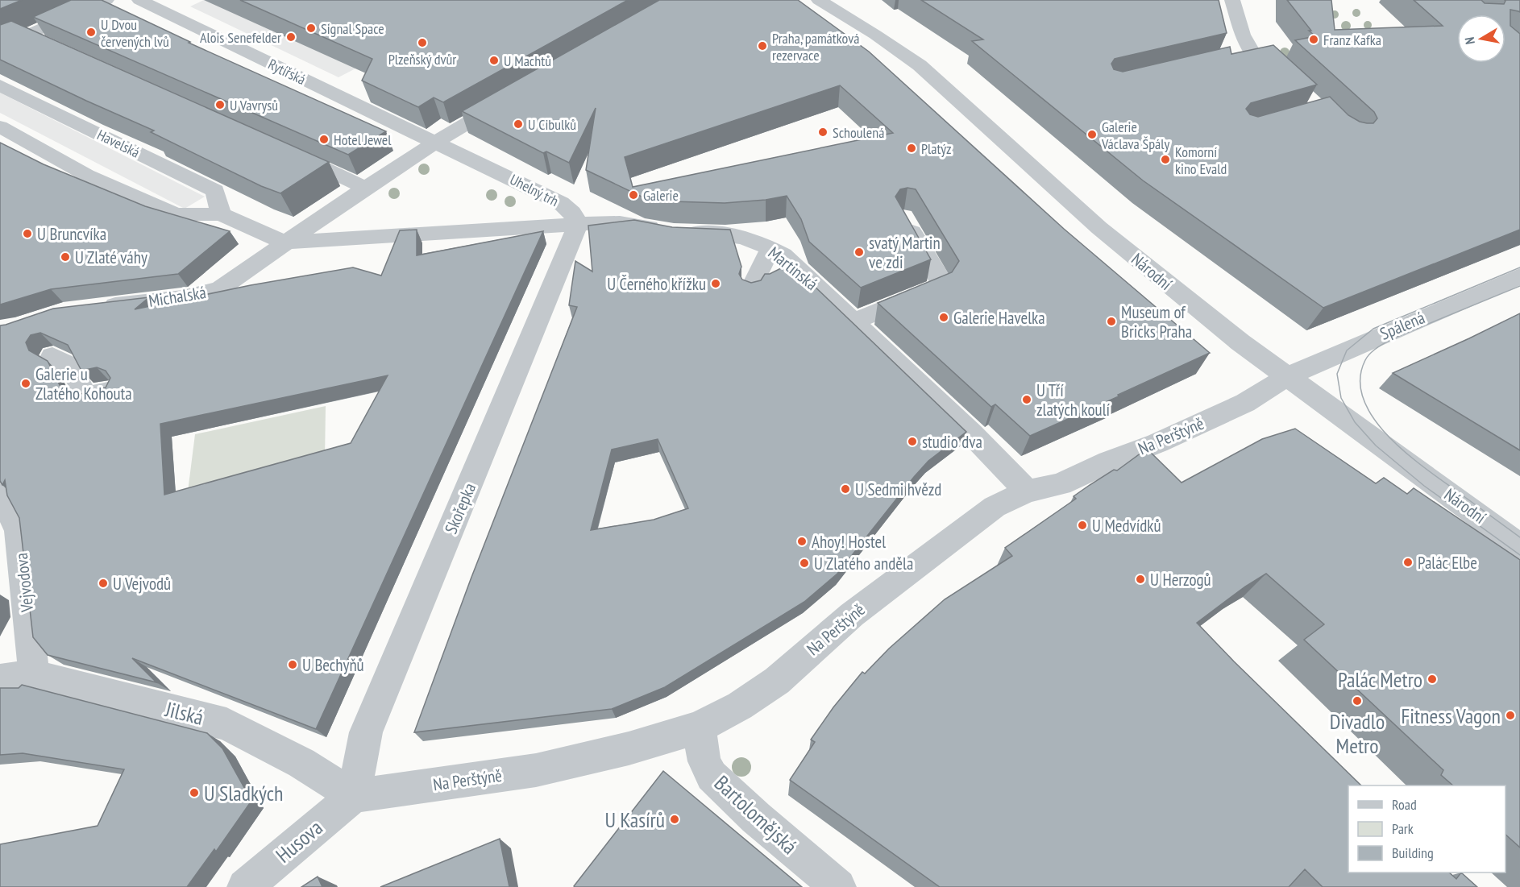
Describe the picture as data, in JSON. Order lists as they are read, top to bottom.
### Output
{
  "streets": {
    "street": [
      "Rytířská",
      "Havelská",
      "Uhelný trh",
      "Martinská",
      "Národní",
      "Michalská",
      "Spálená",
      "Na Perštýně",
      "Skořepka",
      "Vejvodova",
      "Jilská",
      "Bartolomějská",
      "Husova"
    ]
  },
  "crossings": [
    ["Rytířská", "Uhelný trh"],
    ["Uhelný trh", "Martinská"],
    ["Uhelný trh", "Michalská"],
    ["Uhelný trh", "Skořepka"],
    ["Martinská", "Na Perštýně"],
    ["Martinská", "Skořepka"],
    ["Národní", "Spálená"],
    ["Národní", "Na Perštýně"],
    ["Spálená", "Na Perštýně"],
    ["Na Perštýně", "Skořepka"],
    ["Na Perštýně", "Jilská"],
    ["Na Perštýně", "Bartolomějská"],
    ["Na Perštýně", "Husova"],
    ["Skořepka", "Jilská"],
    ["Skořepka", "Husova"],
    ["Vejvodova", "Jilská"],
    ["Jilská", "Husova"]
  ],
  "places": [
    "Signal Space",
    "U Dvou červených lvů",
    "Alois Senefelder",
    "Franz Kafka",
    "Plzeňský dvůr",
    "Praha, památková rezervace",
    "U Machtů",
    "U Vavrysů",
    "U Cibulků",
    "Schoulená",
    "Galerie Václava Špály",
    "Hotel Jewel",
    "Platýz",
    "Komorní kino Evald",
    "Galerie",
    "U Bruncvíka",
    "svatý Martin ve zdi",
    "U Zlaté váhy",
    "U Černého křížku",
    "Galerie Havelka",
    "Museum of Bricks Praha",
    "Galerie u Zlatého Kohouta",
    "U Tří zlatých koulí",
    "studio dva",
    "U Sedmi hvězd",
    "U Medvídků",
    "Ahoy! Hostel",
    "Palác Elbe",
    "U Zlatého anděla",
    "U Herzogů",
    "U Vejvodů",
    "U Bechyňů",
    "Palác Metro",
    "Divadlo Metro",
    "Fitness Vagon",
    "U Sladkých",
    "U Kasírů"
  ],
  "legend": ["Road", "Park", "Building"],
  "north": "left"
}
